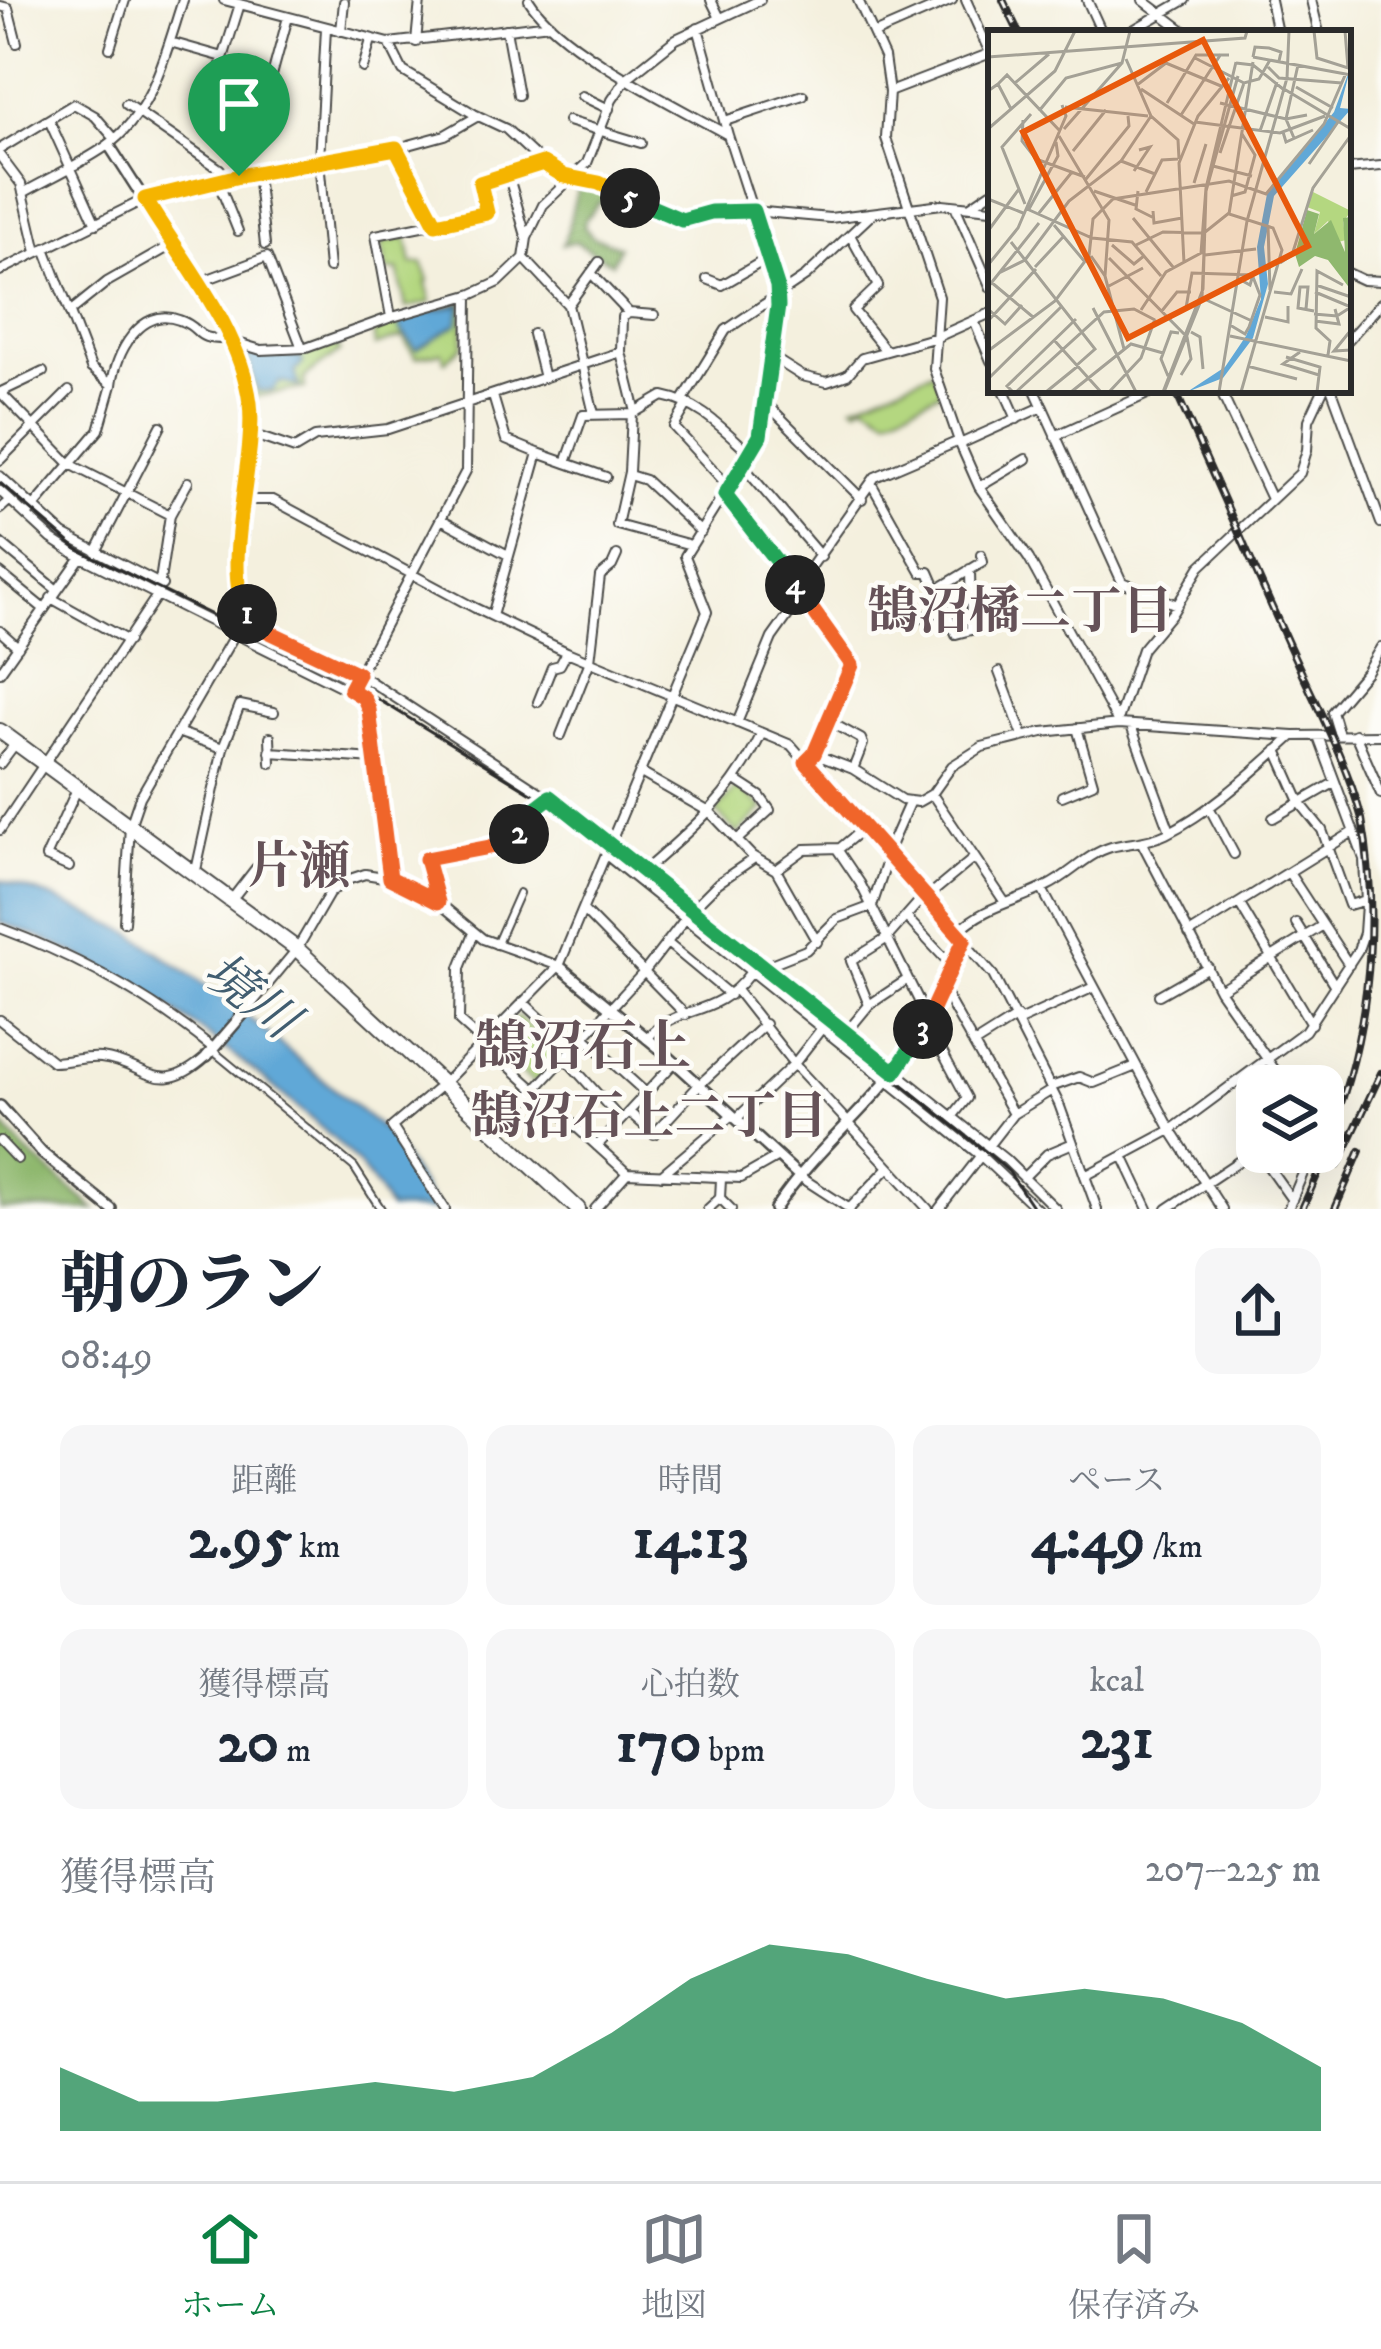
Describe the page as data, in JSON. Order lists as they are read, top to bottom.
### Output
{
  "districts": [
    "鵠沼橘二丁目",
    "片瀬",
    "鵠沼石上",
    "鵠沼石上二丁目"
  ],
  "water": ["境川"],
  "page": {
    "pins": [
      "5",
      "4",
      "1",
      "2",
      "3"
    ],
    "heading": ["朝のラン", "08:49"],
    "stats": [
      ["距離", "2.95 km"],
      ["時間", "14:13"],
      ["ペース", "4:49 /km"],
      ["獲得標高", "20 m"],
      ["心拍数", "170 bpm"],
      ["kcal", "231"]
    ],
    "chart": ["獲得標高", "207–225 m"],
    "tabs": ["ホーム", "地図", "保存済み"]
  }
}
